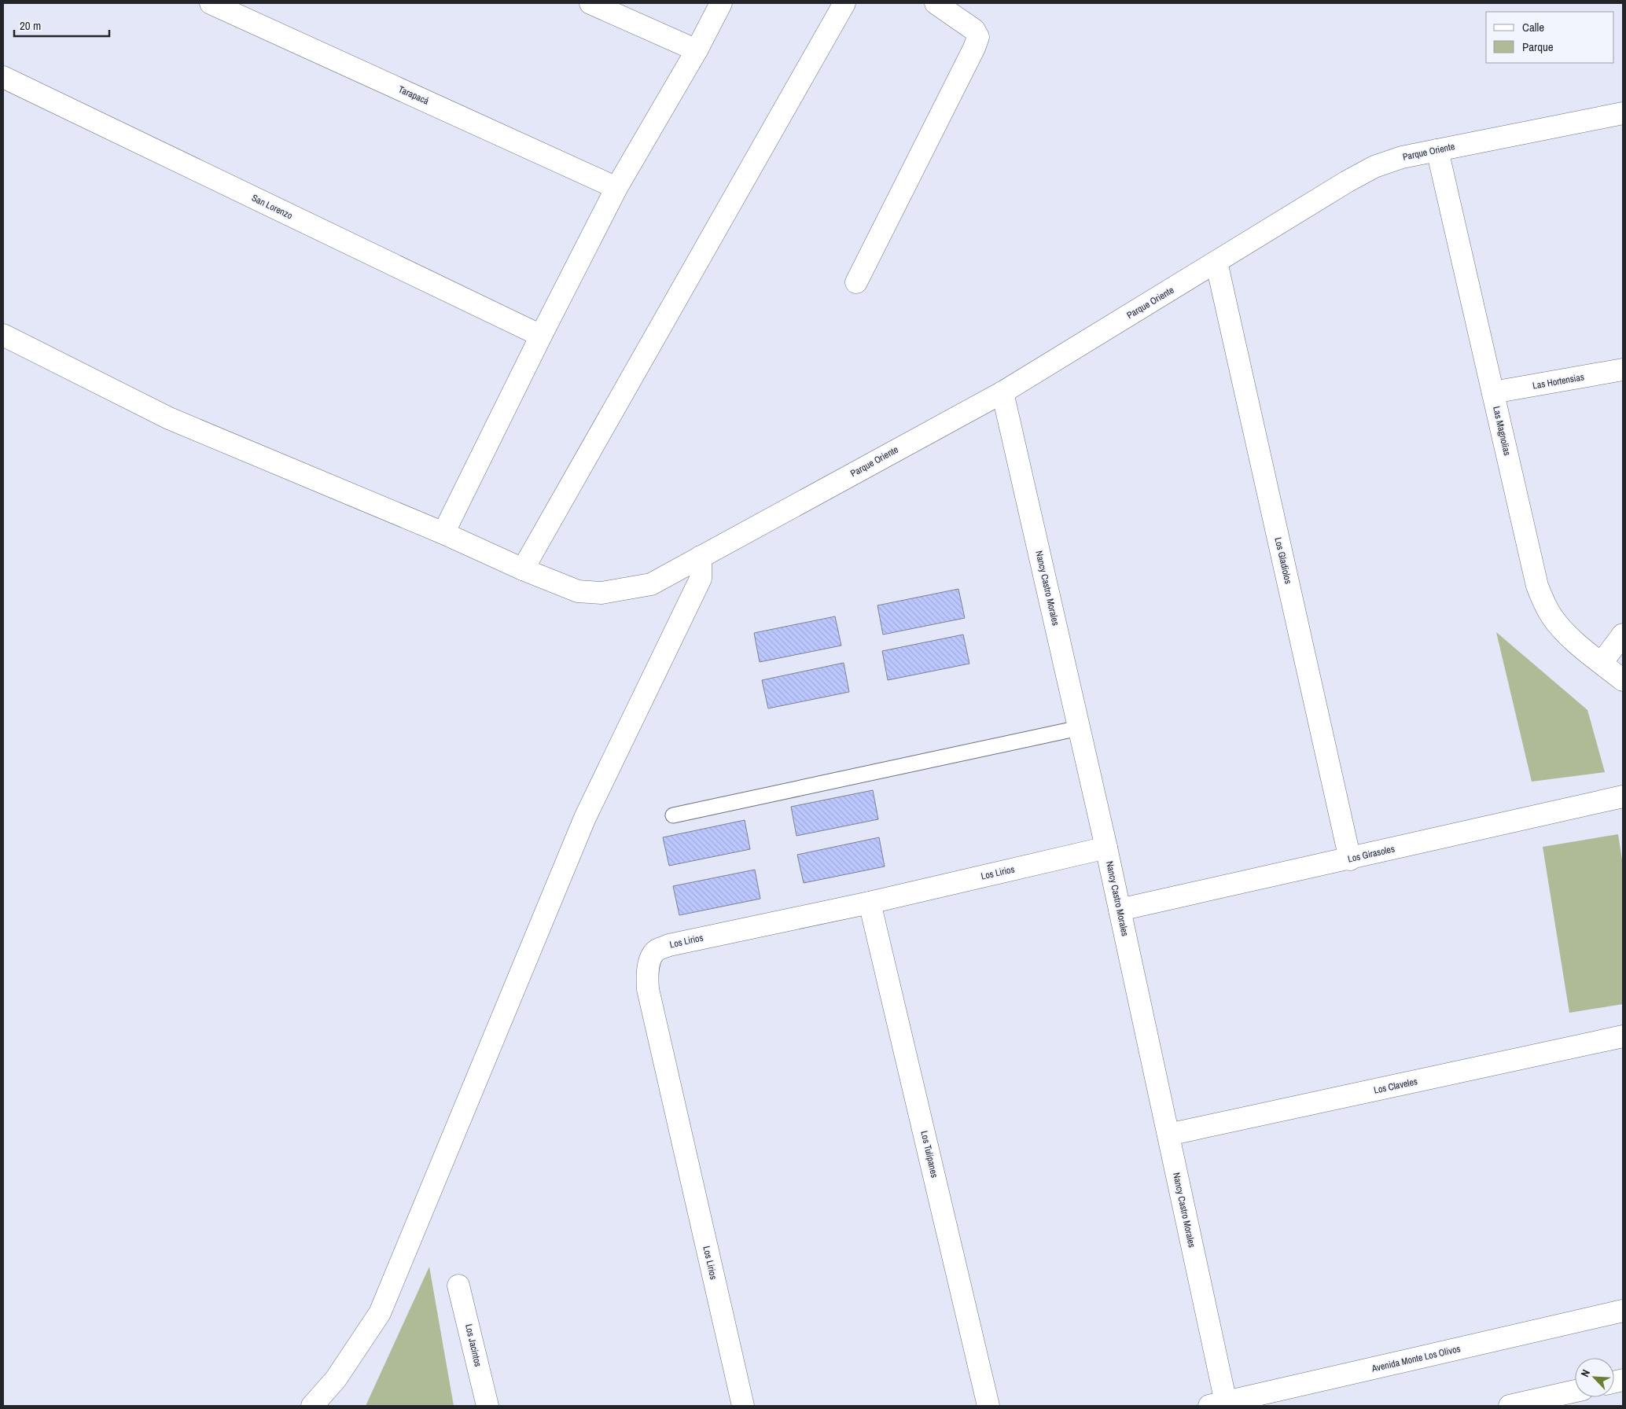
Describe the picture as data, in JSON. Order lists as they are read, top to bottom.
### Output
{
  "streets": {
    "street": [
      "Tarapacá",
      "Parque Oriente",
      "San Lorenzo",
      "Las Hortensias",
      "Las Magnolias",
      "Los Gladiolos",
      "Nancy Castro Morales",
      "Los Girasoles",
      "Los Lirios",
      "Los Claveles",
      "Los Tulipanes",
      "Los Jacintos",
      "Avenida Monte Los Olivos"
    ]
  },
  "crossings": [
    ["Parque Oriente", "Las Magnolias"],
    ["Parque Oriente", "Los Gladiolos"],
    ["Parque Oriente", "Nancy Castro Morales"],
    ["Las Hortensias", "Las Magnolias"],
    ["Los Gladiolos", "Los Girasoles"],
    ["Nancy Castro Morales", "Los Girasoles"],
    ["Nancy Castro Morales", "Los Lirios"],
    ["Nancy Castro Morales", "Los Claveles"],
    ["Nancy Castro Morales", "Avenida Monte Los Olivos"],
    ["Los Lirios", "Los Tulipanes"]
  ],
  "legend": ["Calle", "Parque"],
  "scale_bar": "20 m",
  "north": "top left"
}
